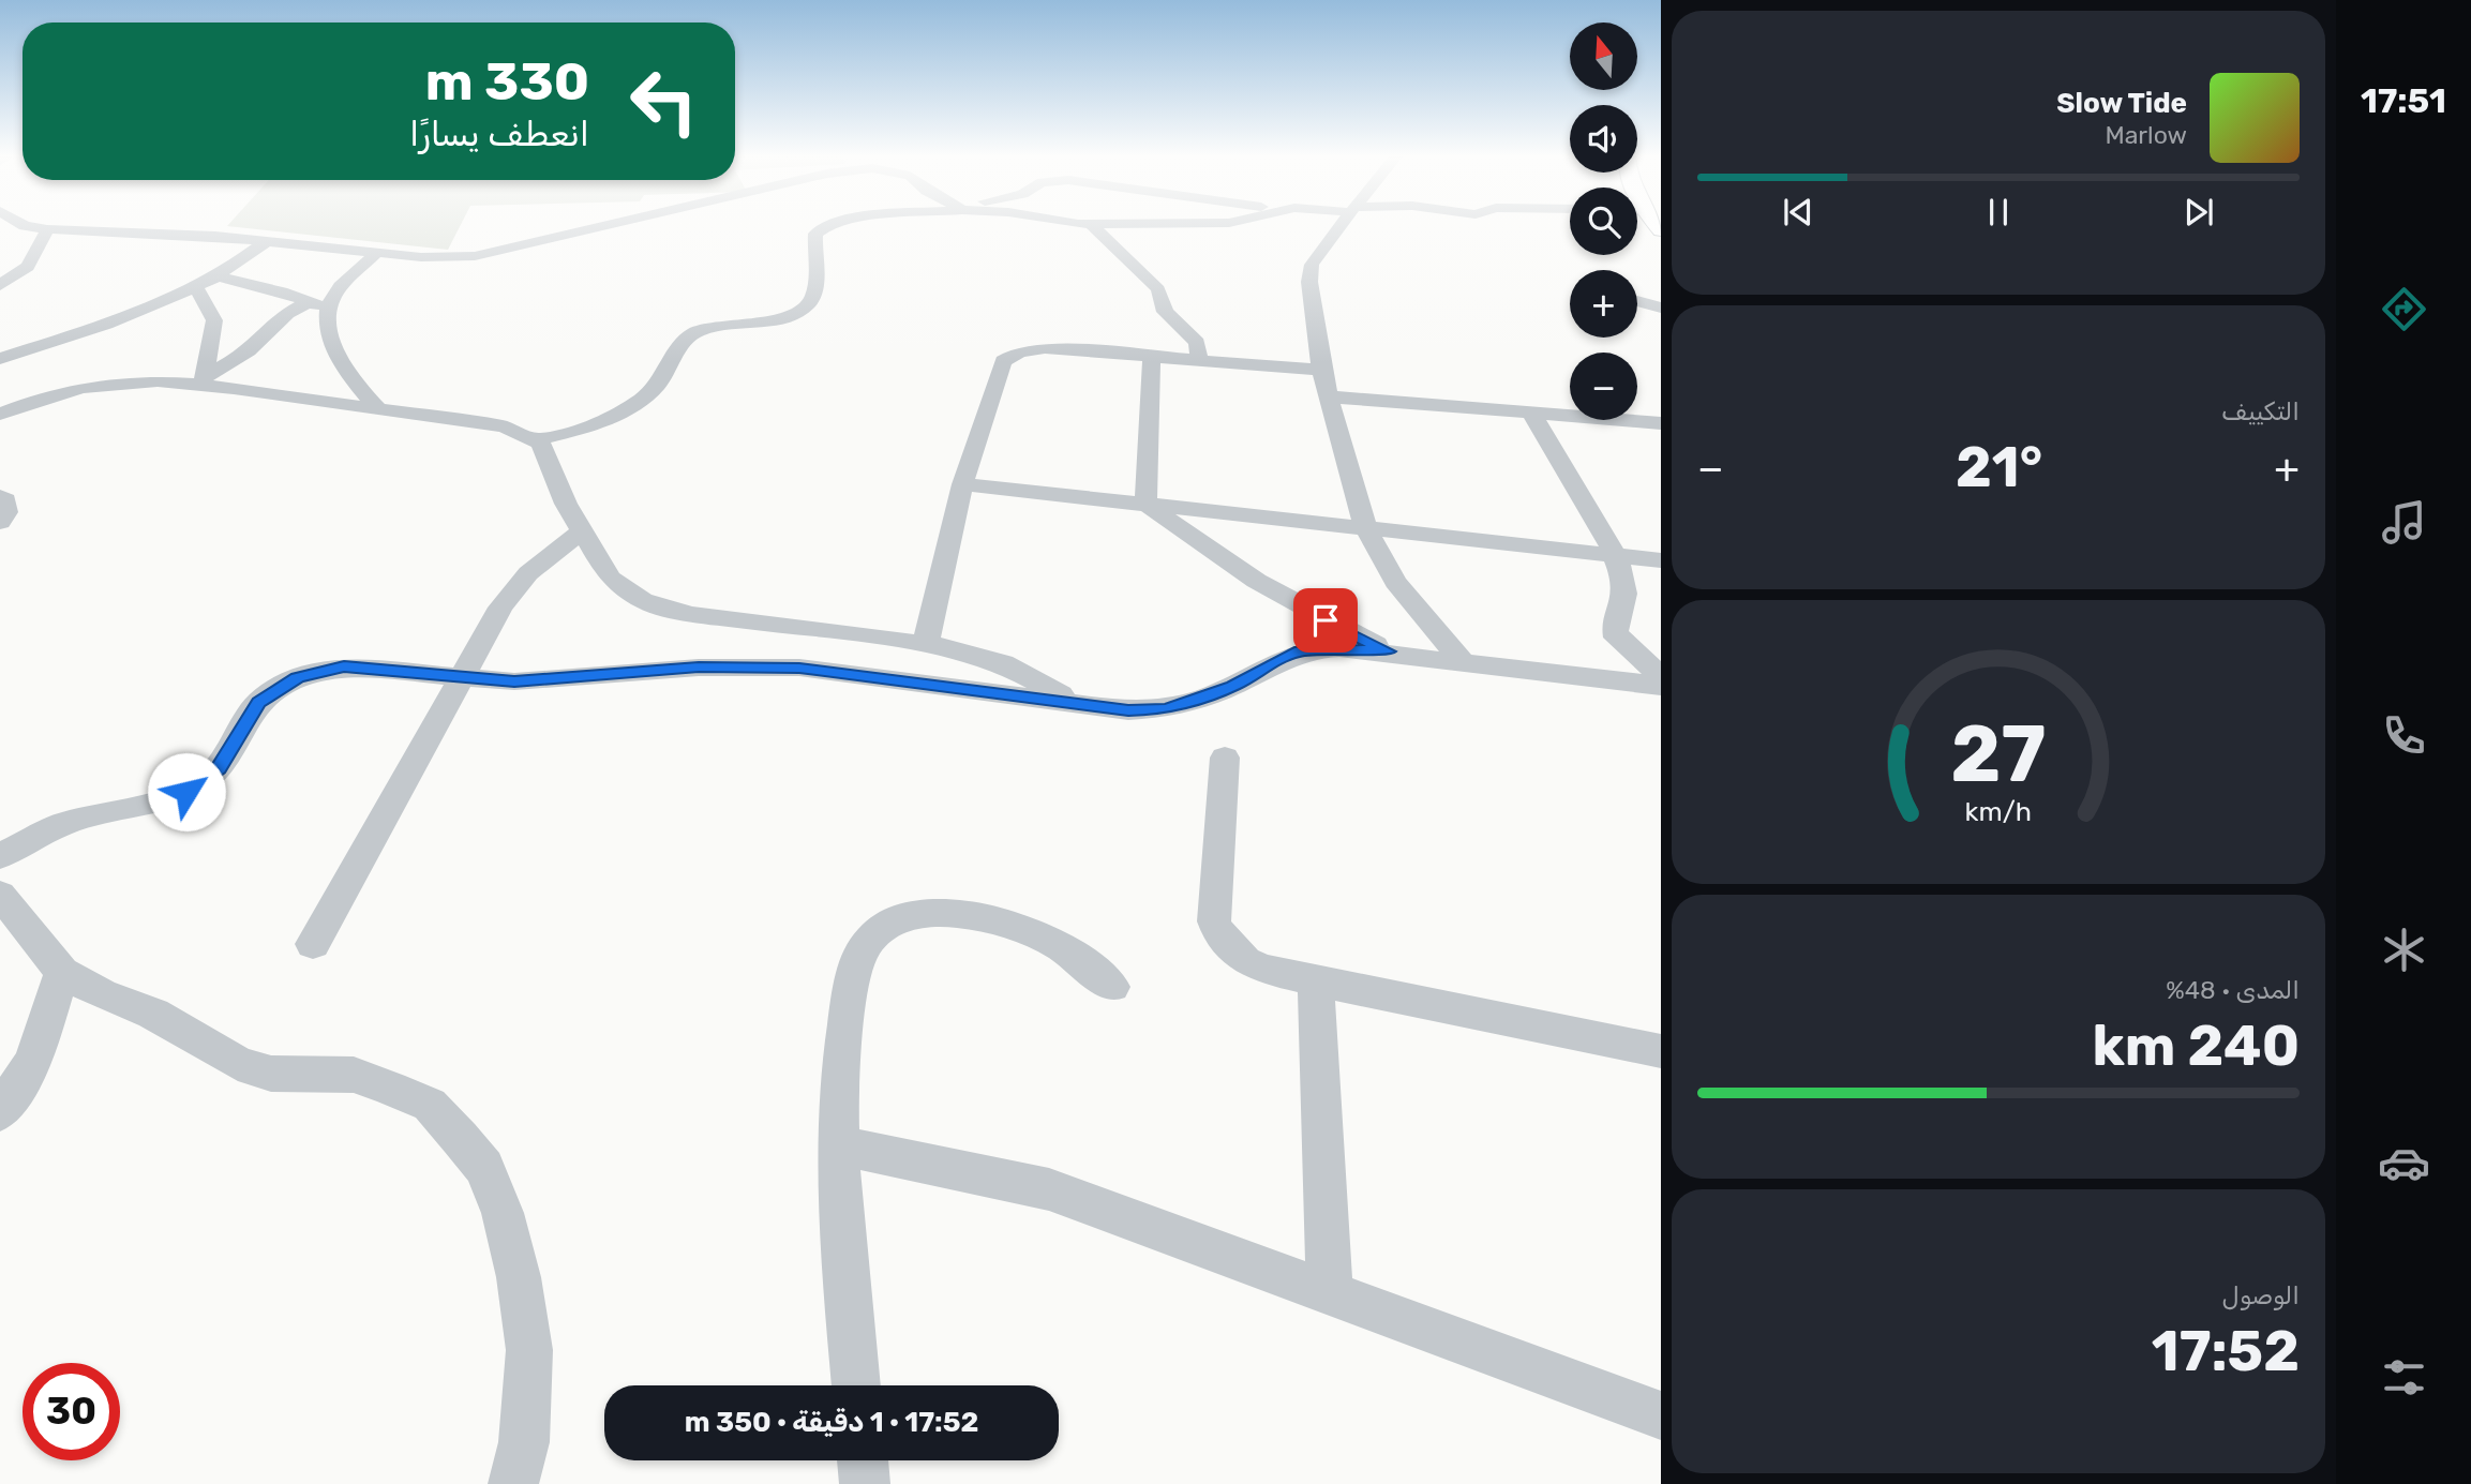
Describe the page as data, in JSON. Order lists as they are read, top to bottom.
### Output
{
  "north": "top",
  "page": {
    "tabs": "17:51",
    "map_buttons": ["+", "−"],
    "turn": ["330 m", "انعطف يسارًا"],
    "song": ["Slow Tide", "Marlow"],
    "tile": [
      "التكييف",
      ["المدى · 48%", "240 km"],
      ["الوصول", "17:52"]
    ],
    "heat": ["−", "21°", "+"],
    "limit": "30",
    "trip": "17:52 · 1 دقيقة · 350 m",
    "gauge": ["27", "km/h"]
  }
}
